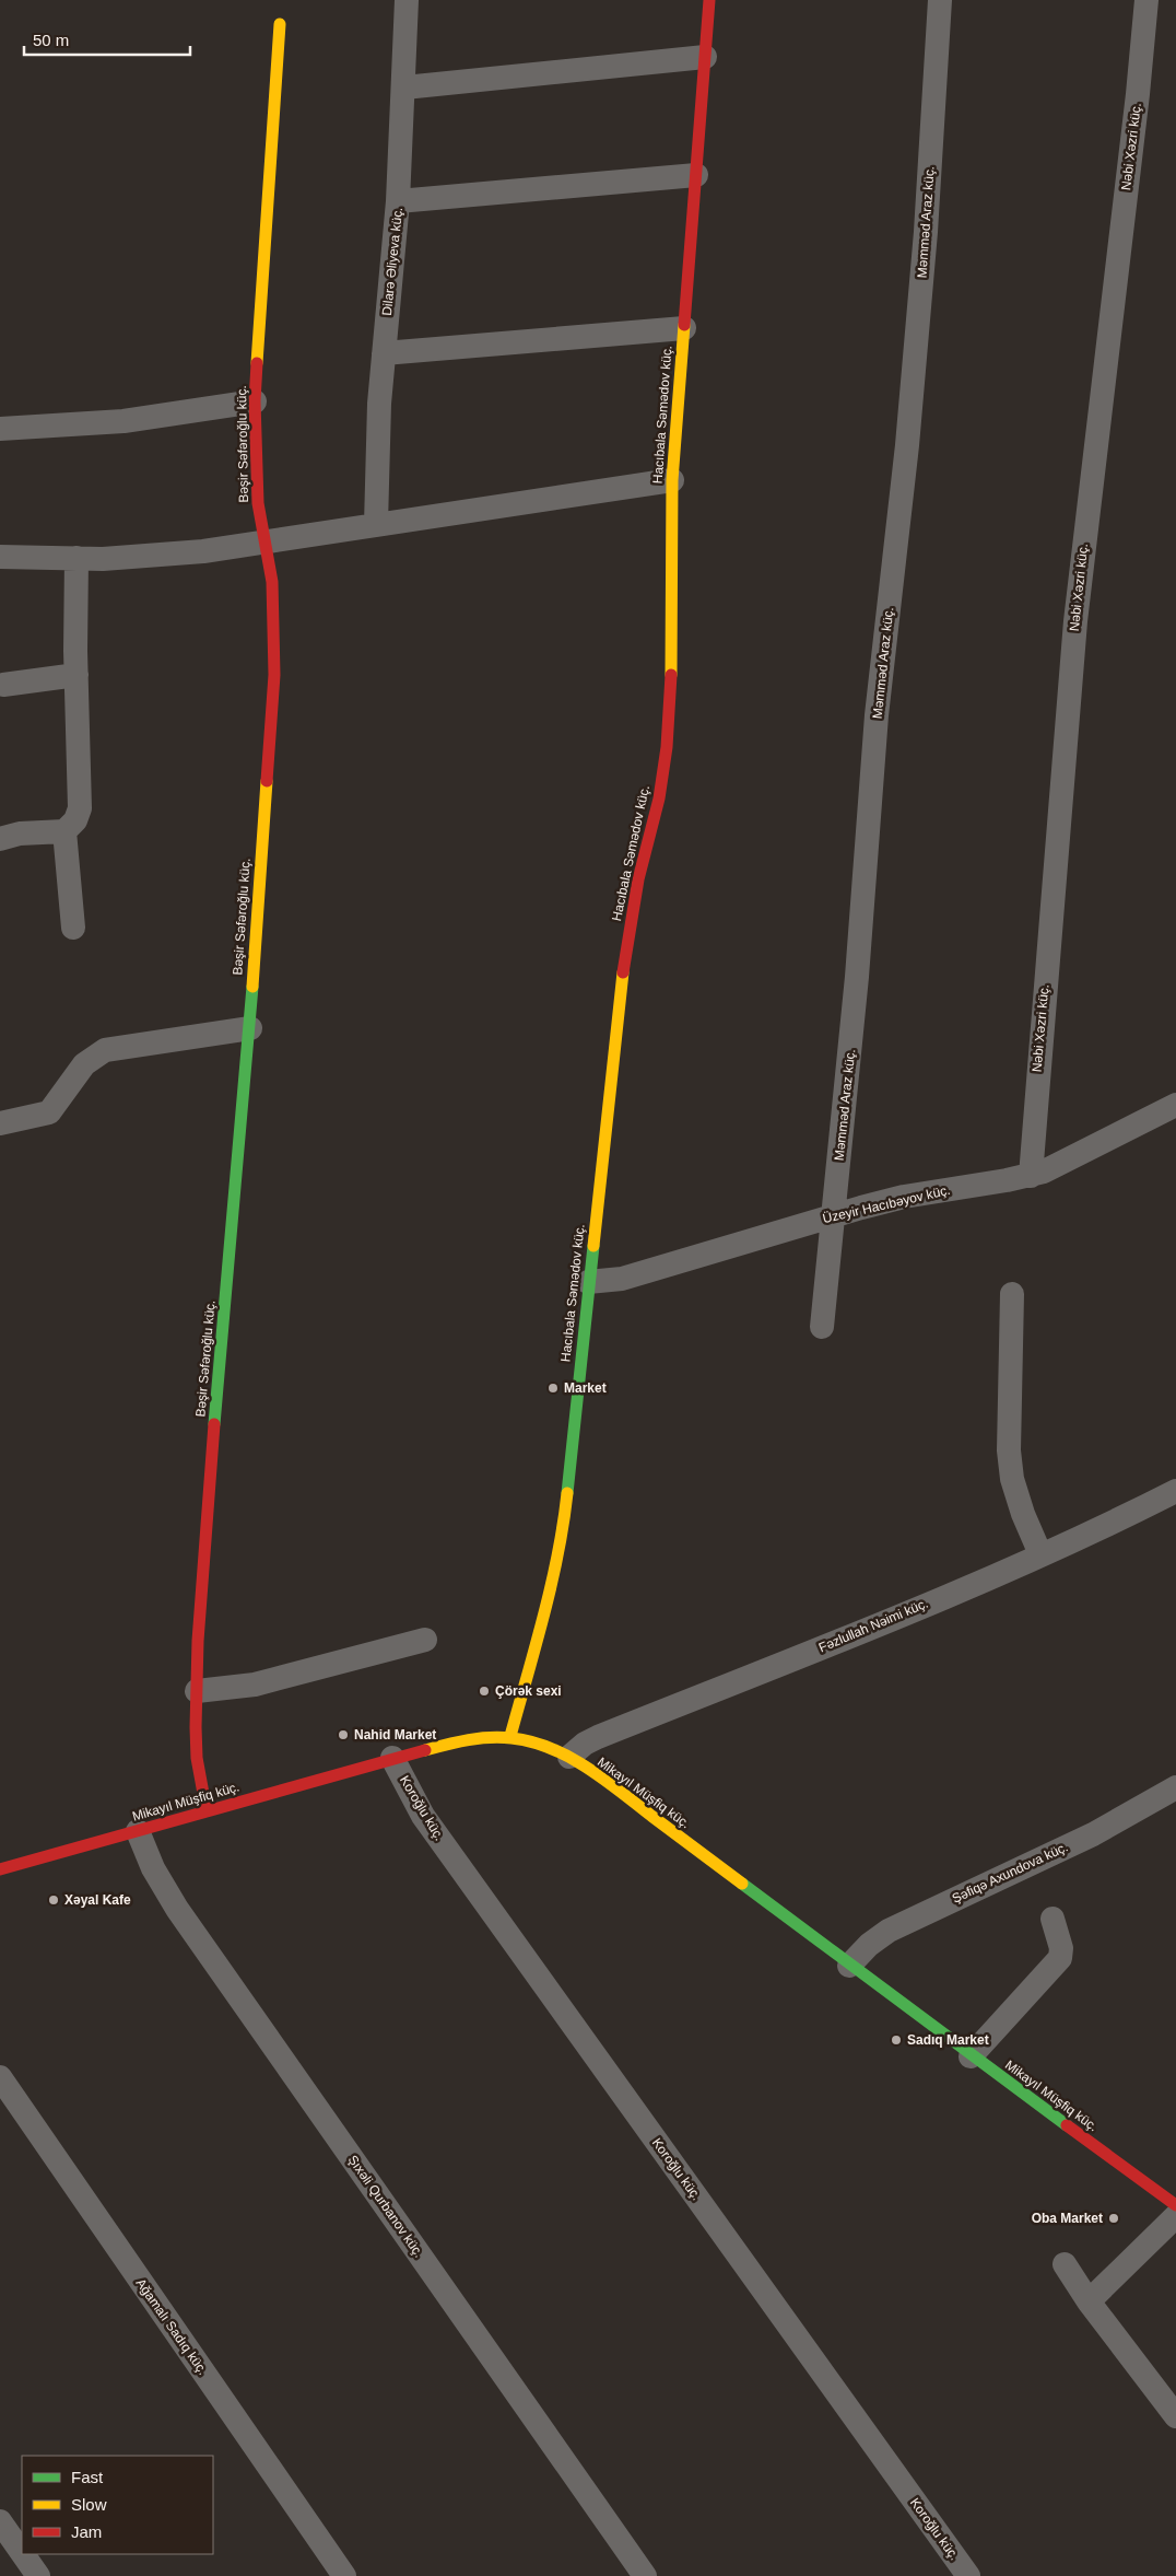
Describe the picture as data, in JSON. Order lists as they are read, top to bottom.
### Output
{
  "streets": {
    "street": [
      "Nəbi Xəzri küç.",
      "Məmməd Araz küç.",
      "Dilarə Əliyeva küç.",
      "Hacıbala Səmədov küç.",
      "Bəşir Səfəroğlu küç.",
      "Üzeyir Hacıbəyov küç.",
      "Fəzlullah Nəimi küç.",
      "Mikayıl Müşfiq küç.",
      "Koroğlu küç.",
      "Şəfiqə Axundova küç.",
      "Şıxəli Qurbanov küç.",
      "Ağamalı Sadıq küç."
    ]
  },
  "crossings": [
    ["Nəbi Xəzri küç.", "Üzeyir Hacıbəyov küç."],
    ["Məmməd Araz küç.", "Üzeyir Hacıbəyov küç."],
    ["Hacıbala Səmədov küç.", "Üzeyir Hacıbəyov küç."],
    ["Hacıbala Səmədov küç.", "Mikayıl Müşfiq küç."],
    ["Bəşir Səfəroğlu küç.", "Mikayıl Müşfiq küç."],
    ["Fəzlullah Nəimi küç.", "Mikayıl Müşfiq küç."],
    ["Mikayıl Müşfiq küç.", "Koroğlu küç."],
    ["Mikayıl Müşfiq küç.", "Şəfiqə Axundova küç."],
    ["Mikayıl Müşfiq küç.", "Şıxəli Qurbanov küç."]
  ],
  "places": [
    "Market",
    "Çörək sexi",
    "Nahid Market",
    "Xəyal Kafe",
    "Sadıq Market",
    "Oba Market"
  ],
  "legend": ["Fast", "Slow", "Jam"],
  "scale_bar": "50 m"
}
